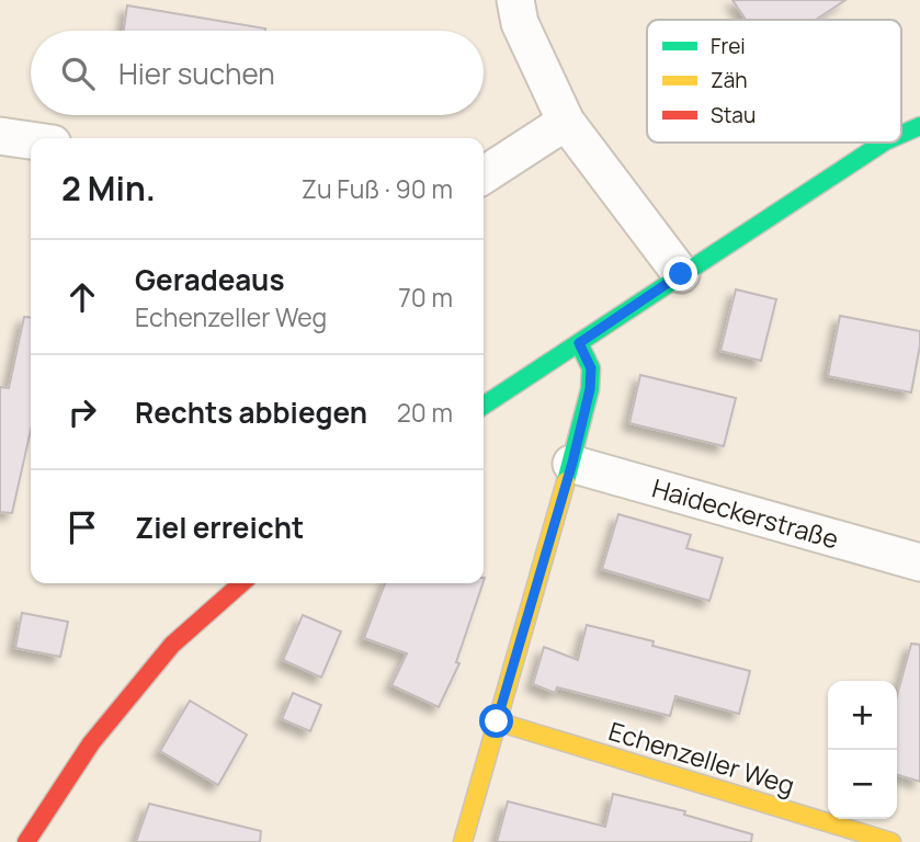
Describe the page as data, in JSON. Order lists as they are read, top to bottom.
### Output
{
  "streets": {
    "street": ["Haideckerstraße", "Echenzeller Weg"]
  },
  "legend": ["Frei", "Zäh", "Stau"],
  "page": {
    "search": "Hier suchen",
    "heading": ["2 Min.", "Zu Fuß · 90 m"],
    "list": [
      ["Geradeaus", "Echenzeller Weg", "70 m"],
      ["Rechts abbiegen", "20 m"],
      "Ziel erreicht"
    ],
    "map_buttons": ["+", "−"]
  }
}
